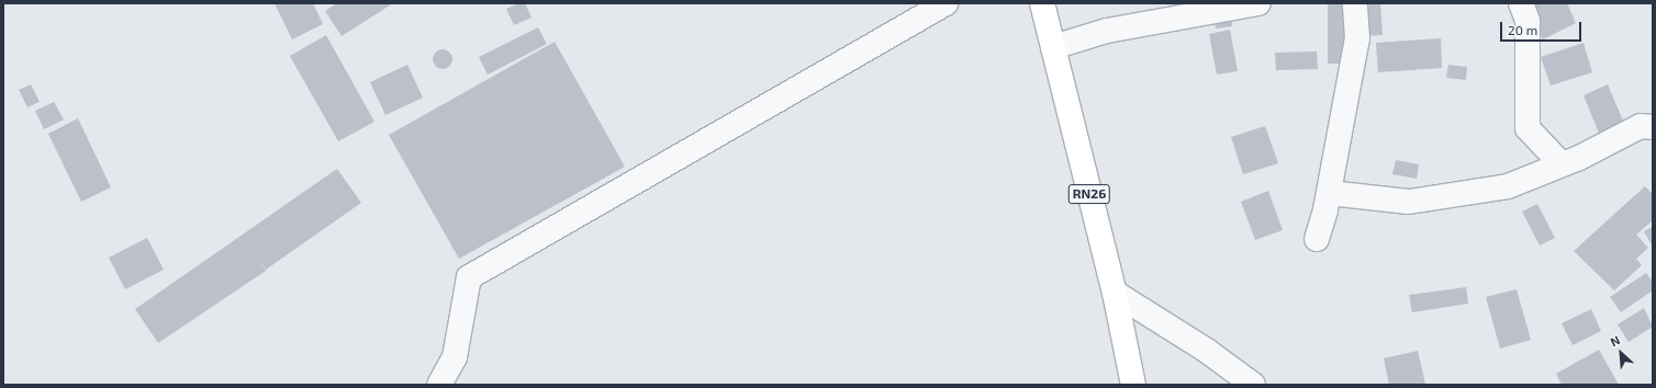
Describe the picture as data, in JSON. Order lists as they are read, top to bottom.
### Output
{
  "streets": {
    "main road": ["RN26"]
  },
  "scale_bar": "20 m",
  "north": "top left"
}
